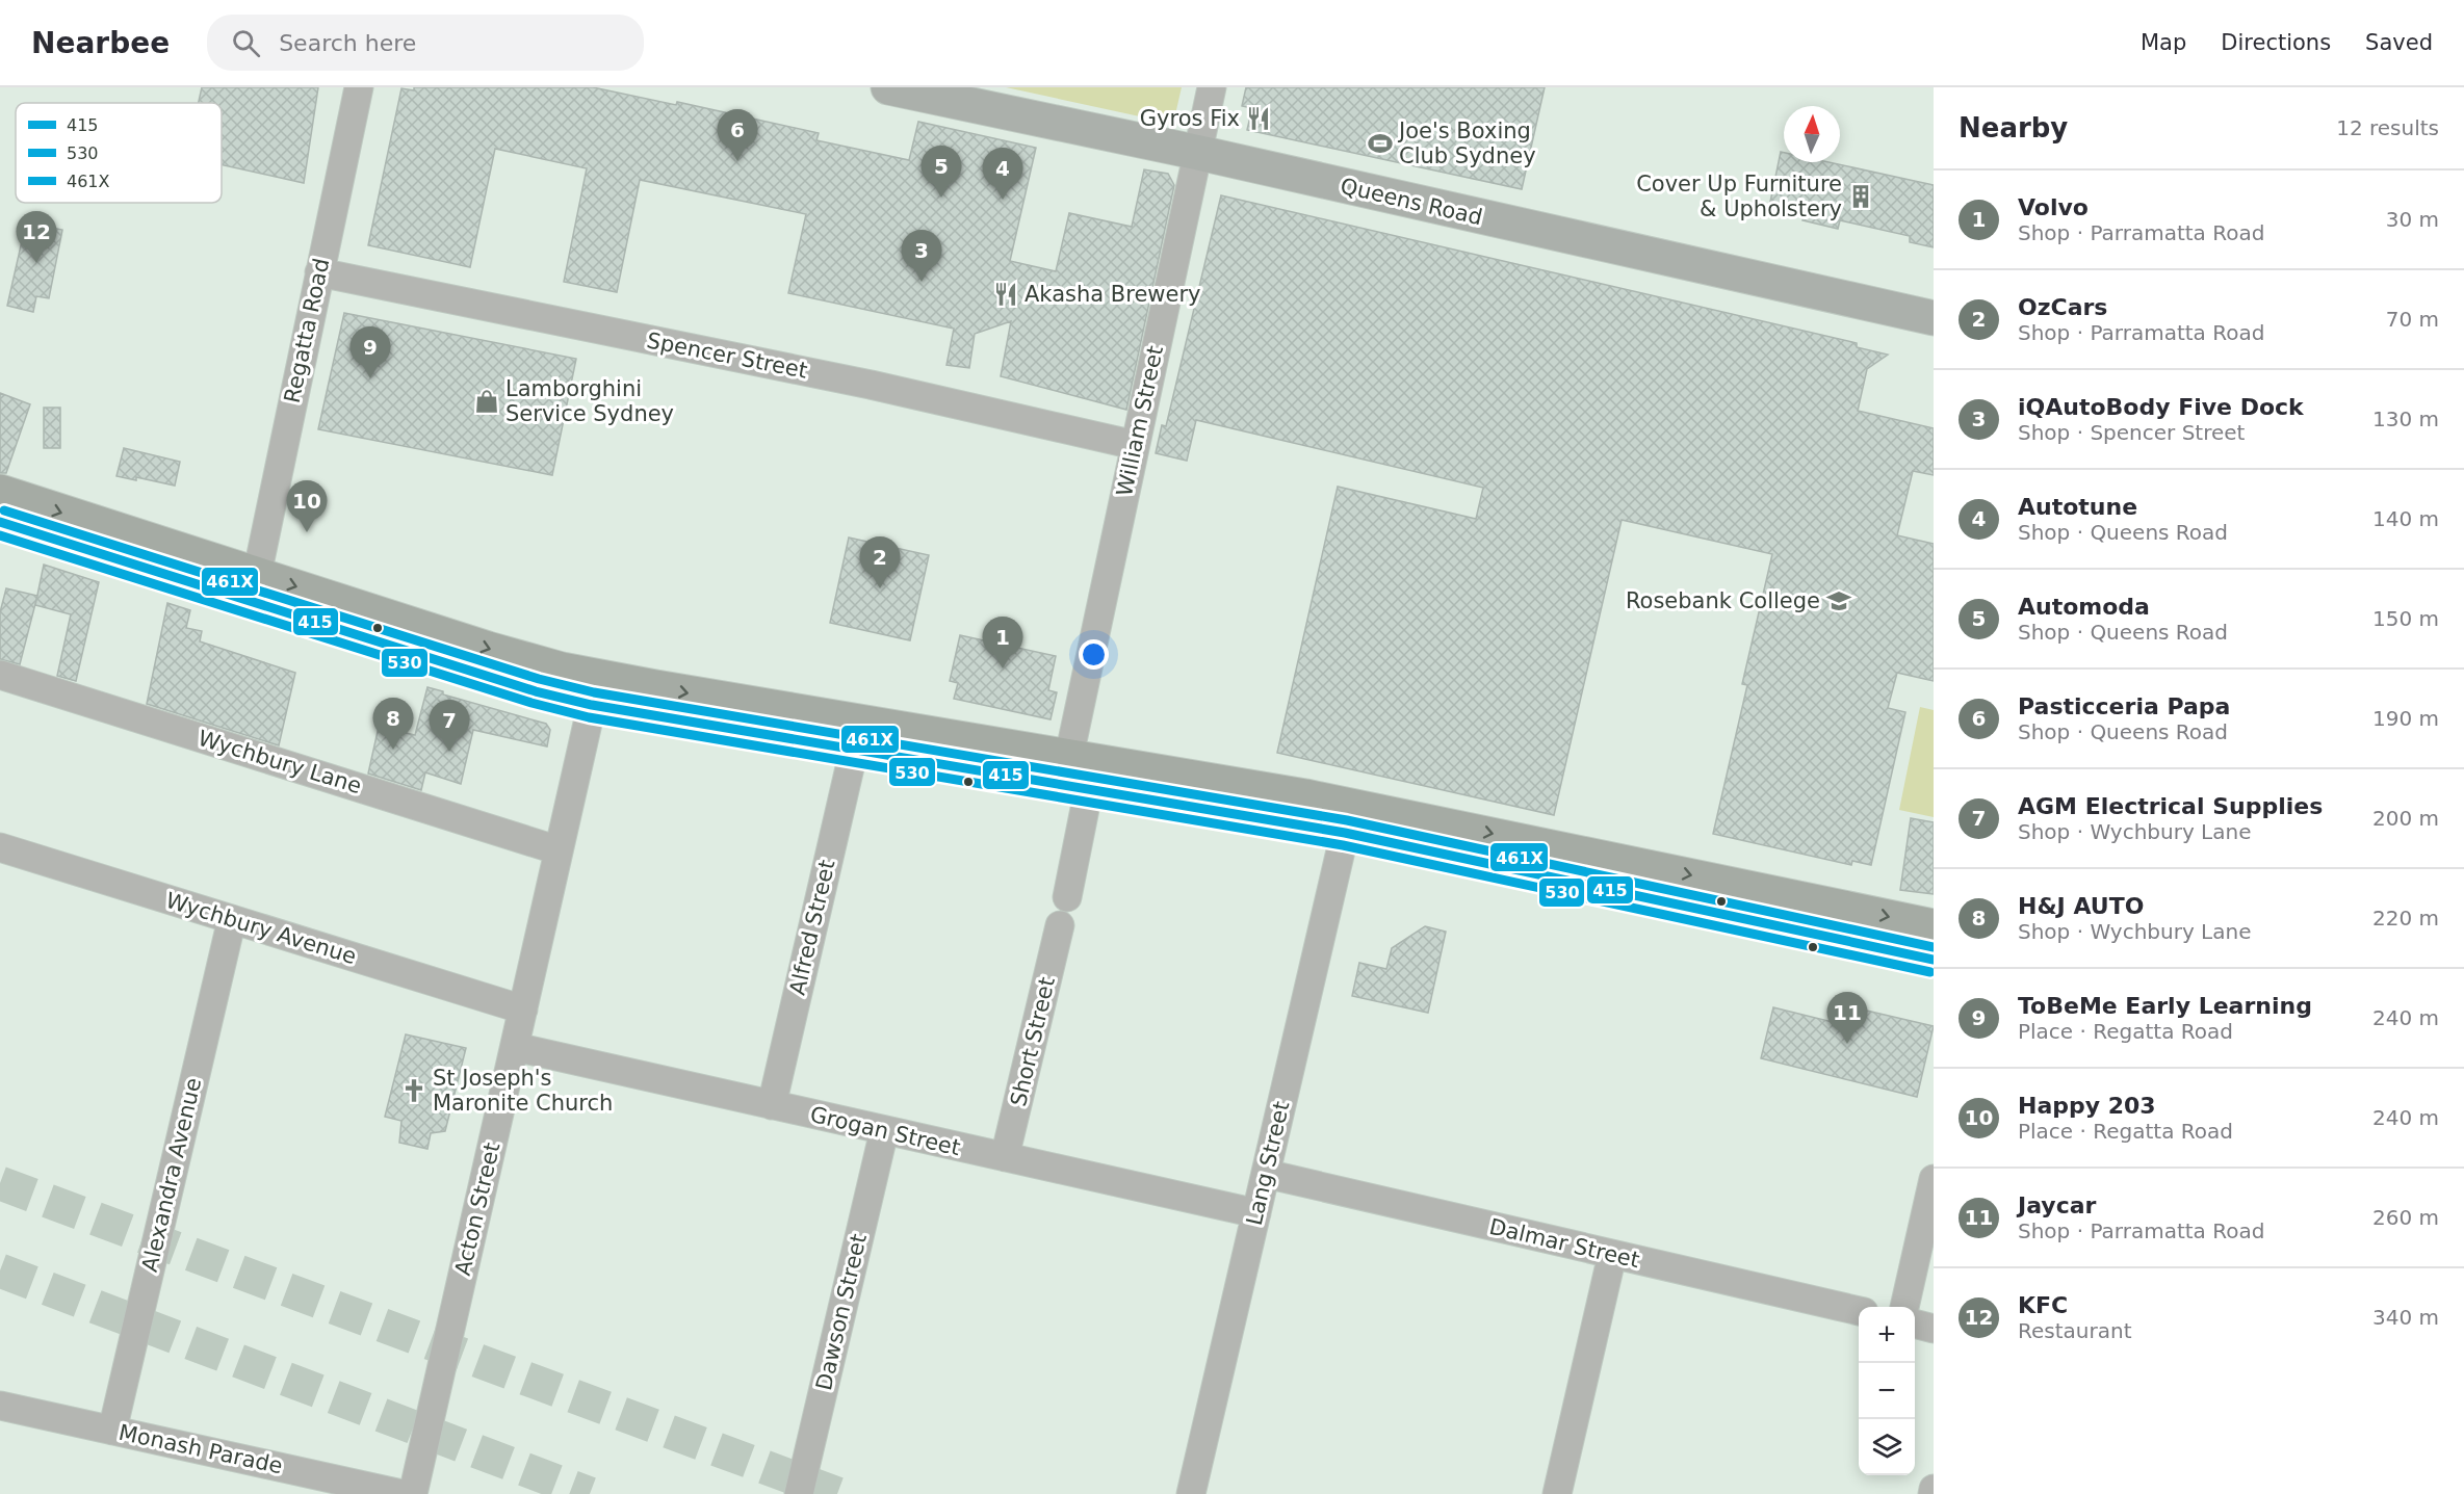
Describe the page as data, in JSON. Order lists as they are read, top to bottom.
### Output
{
  "streets": {
    "main road": ["Queens Road"],
    "street": [
      "Regatta Road",
      "Spencer Street",
      "William Street",
      "Wychbury Lane",
      "Alfred Street",
      "Wychbury Avenue",
      "Short Street",
      "Grogan Street",
      "Lang Street",
      "Alexandra Avenue",
      "Acton Street",
      "Dalmar Street",
      "Dawson Street",
      "Monash Parade"
    ]
  },
  "crossings": [
    ["Queens Road", "William Street"],
    ["Regatta Road", "Spencer Street"],
    ["Spencer Street", "William Street"],
    ["Wychbury Lane", "Acton Street"],
    ["Alfred Street", "Grogan Street"],
    ["Wychbury Avenue", "Alexandra Avenue"],
    ["Wychbury Avenue", "Acton Street"],
    ["Short Street", "Grogan Street"],
    ["Grogan Street", "Lang Street"],
    ["Grogan Street", "Acton Street"],
    ["Grogan Street", "Dawson Street"],
    ["Lang Street", "Dalmar Street"],
    ["Alexandra Avenue", "Monash Parade"]
  ],
  "places": {
    "restaurant": ["Gyros Fix", "Akasha Brewery"],
    "sports": ["Joe's Boxing Club Sydney"],
    "building": ["Cover Up Furniture & Upholstery"],
    "shop": ["Lamborghini Service Sydney"],
    "school or university": ["Rosebank College"],
    "church": ["St Joseph's Maronite Church"]
  },
  "lines": ["transit line 461X", "transit line 415", "transit line 530"],
  "legend": ["415", "530", "461X"],
  "north": "top",
  "page": {
    "header": "Nearbee",
    "search": "Search here",
    "nav": ["Map", "Directions", "Saved"],
    "heading": ["Nearby", "12 results"],
    "pins": [
      "6",
      "5",
      "4",
      "12",
      "3",
      "9",
      "10",
      "2",
      "1",
      "8",
      "7",
      "11"
    ],
    "list": [
      {
        "mark": "1",
        "name": "Volvo",
        "note": "Shop · Parramatta Road",
        "value": "30 m"
      },
      {
        "mark": "2",
        "name": "OzCars",
        "note": "Shop · Parramatta Road",
        "value": "70 m"
      },
      {
        "mark": "3",
        "name": "iQAutoBody Five Dock",
        "note": "Shop · Spencer Street",
        "value": "130 m"
      },
      {
        "mark": "4",
        "name": "Autotune",
        "note": "Shop · Queens Road",
        "value": "140 m"
      },
      {
        "mark": "5",
        "name": "Automoda",
        "note": "Shop · Queens Road",
        "value": "150 m"
      },
      {
        "mark": "6",
        "name": "Pasticceria Papa",
        "note": "Shop · Queens Road",
        "value": "190 m"
      },
      {
        "mark": "7",
        "name": "AGM Electrical Supplies",
        "note": "Shop · Wychbury Lane",
        "value": "200 m"
      },
      {
        "mark": "8",
        "name": "H&J AUTO",
        "note": "Shop · Wychbury Lane",
        "value": "220 m"
      },
      {
        "mark": "9",
        "name": "ToBeMe Early Learning",
        "note": "Place · Regatta Road",
        "value": "240 m"
      },
      {
        "mark": "10",
        "name": "Happy 203",
        "note": "Place · Regatta Road",
        "value": "240 m"
      },
      {
        "mark": "11",
        "name": "Jaycar",
        "note": "Shop · Parramatta Road",
        "value": "260 m"
      },
      {
        "mark": "12",
        "name": "KFC",
        "note": "Restaurant",
        "value": "340 m"
      }
    ],
    "map_buttons": ["+", "−"]
  }
}
